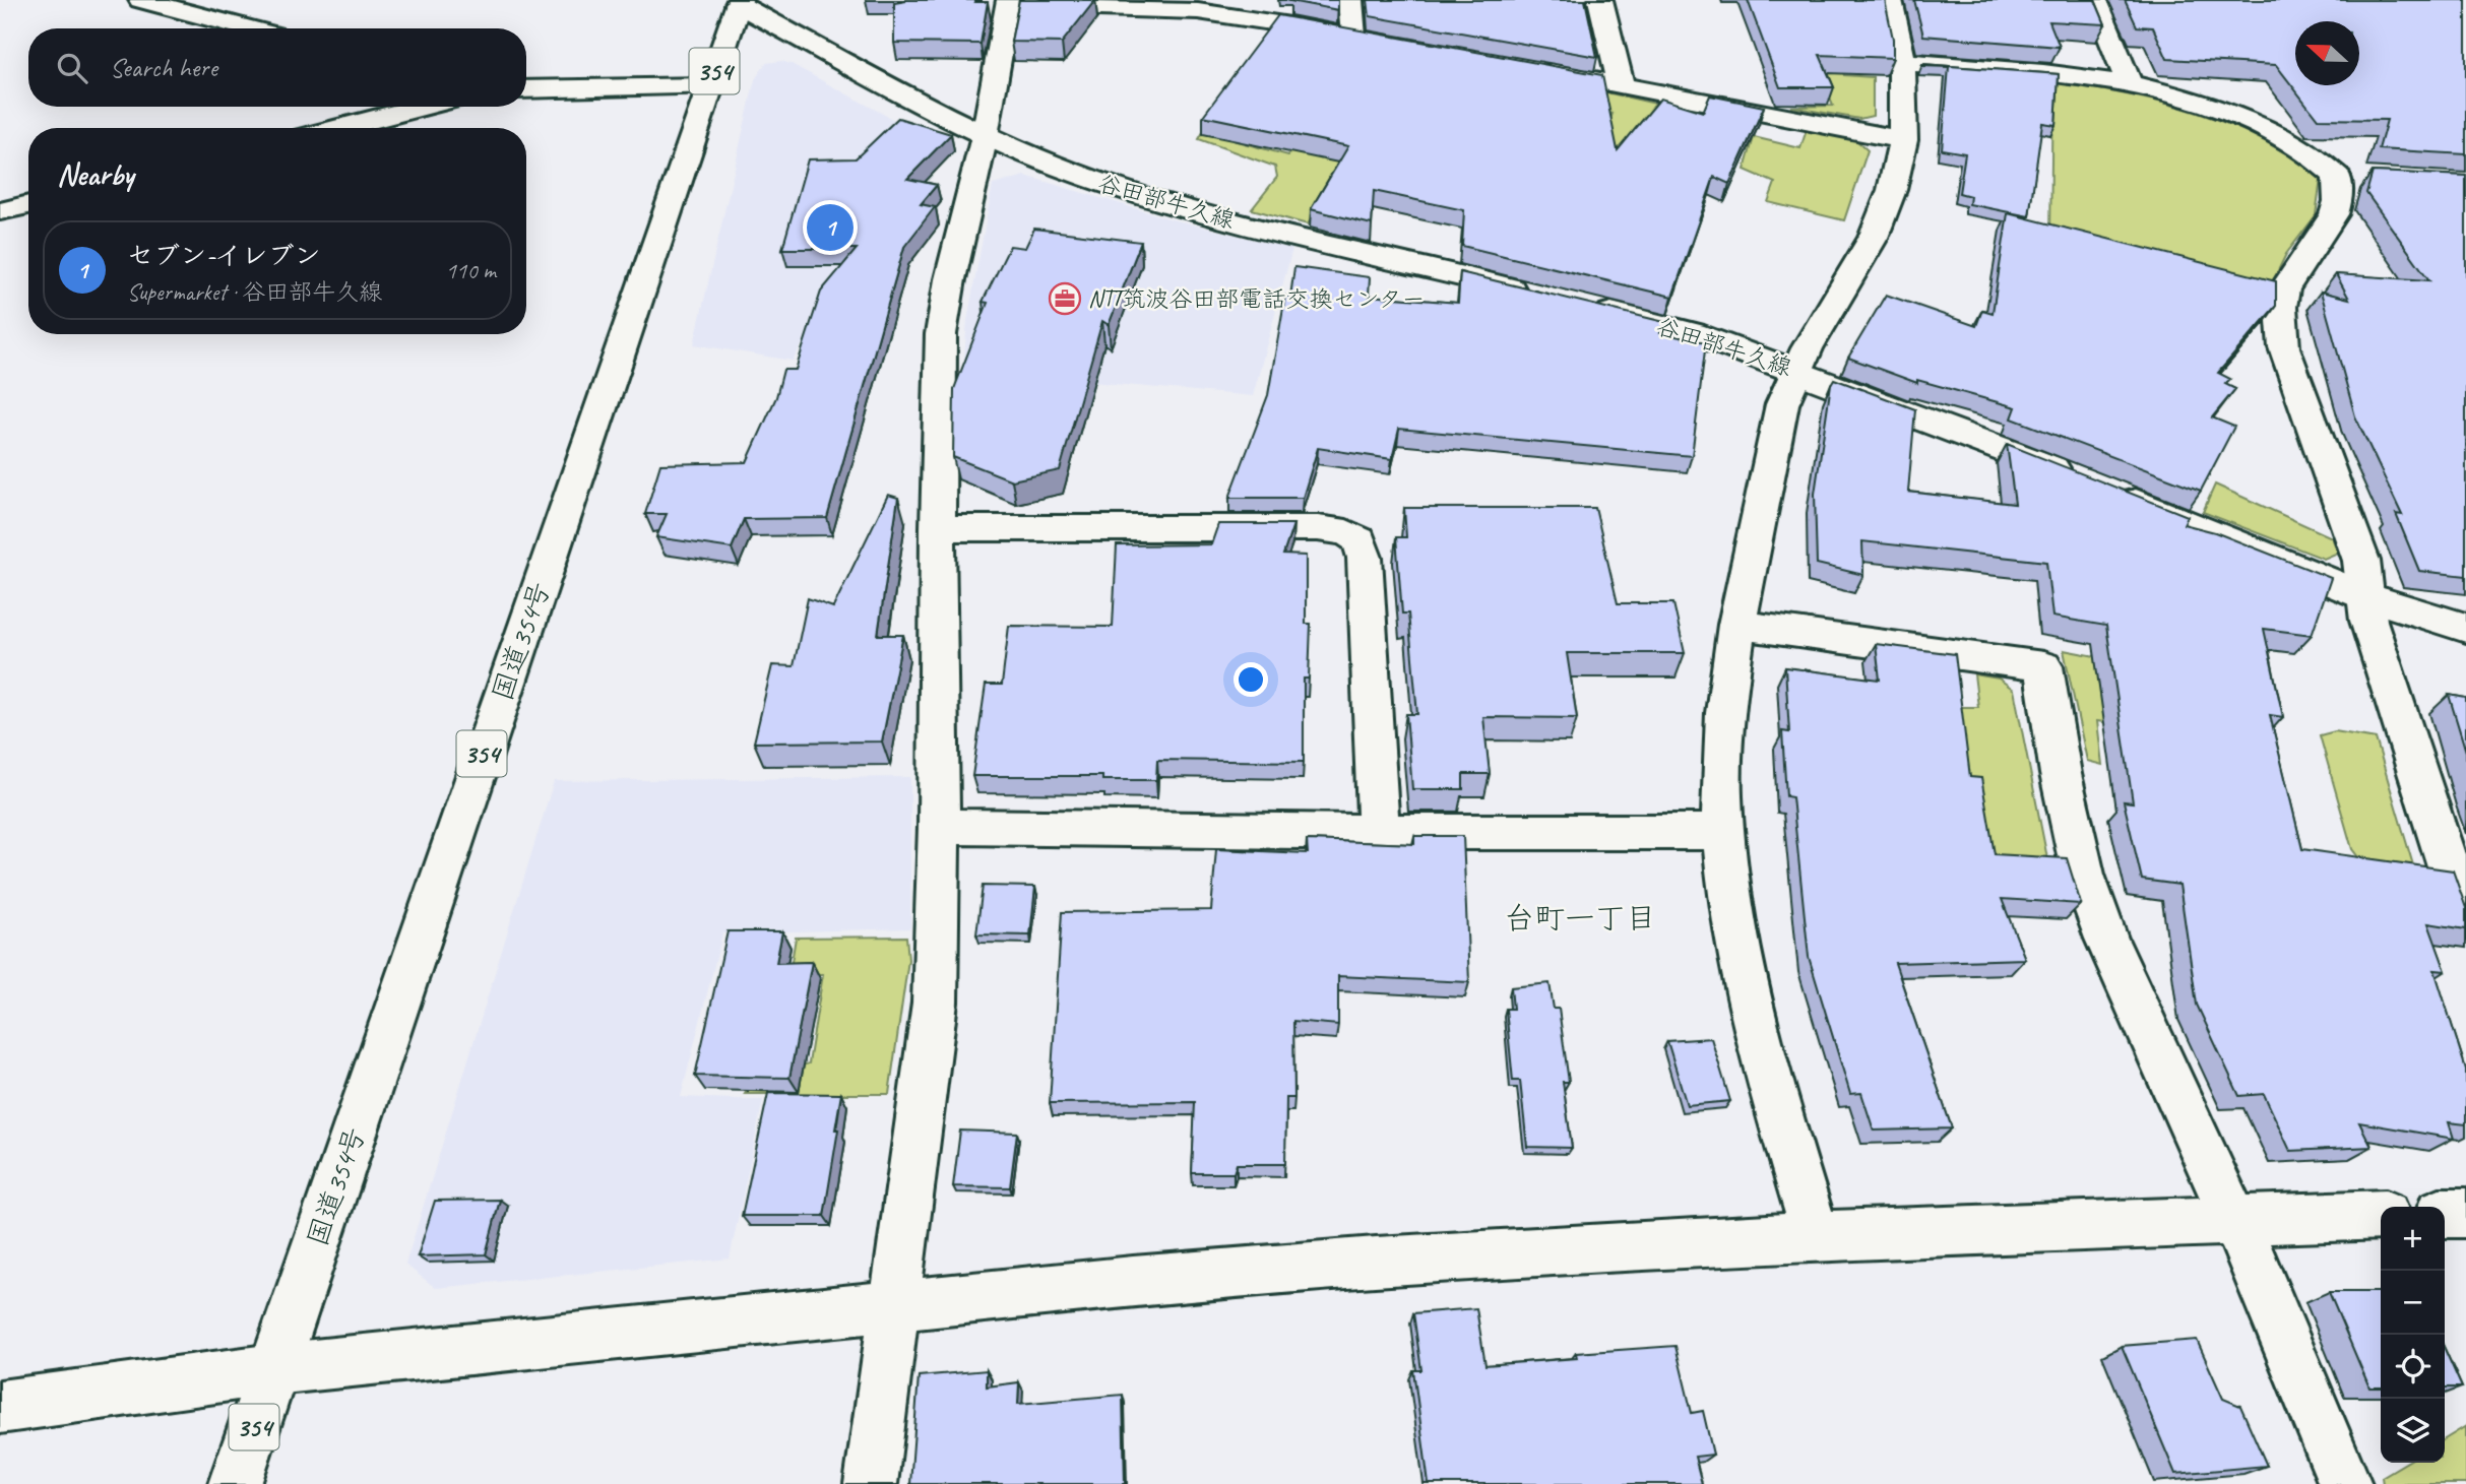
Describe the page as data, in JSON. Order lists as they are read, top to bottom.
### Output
{
  "streets": {
    "main road": ["354", "谷田部牛久線", "国道354号"]
  },
  "crossings": [
    ["谷田部牛久線", "国道354号"]
  ],
  "districts": ["台町一丁目"],
  "places": {
    "office": ["NTT筑波谷田部電話交換センター"]
  },
  "north": "left",
  "page": {
    "search": "Search here",
    "heading": "Nearby",
    "pins": "1",
    "list": [
      {
        "mark": "1",
        "name": "セブン-イレブン",
        "note": "Supermarket · 谷田部牛久線",
        "value": "110 m"
      }
    ],
    "map_buttons": ["+", "−"]
  }
}
